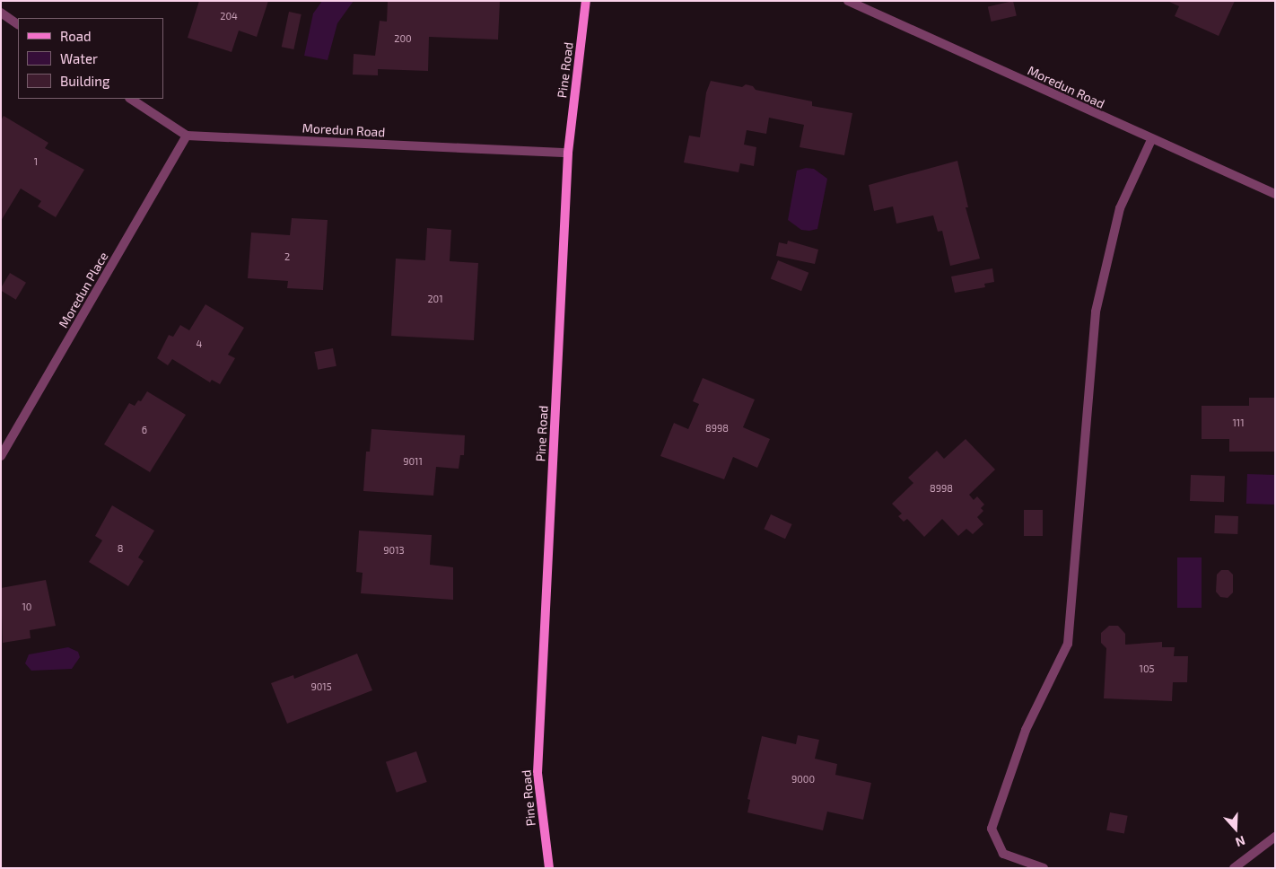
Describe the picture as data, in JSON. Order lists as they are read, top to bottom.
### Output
{
  "streets": {
    "street": ["Pine Road", "Moredun Road", "Moredun Place"]
  },
  "crossings": [
    ["Pine Road", "Moredun Road"],
    ["Moredun Road", "Moredun Place"]
  ],
  "house_numbers": [
    "204",
    "200",
    "1",
    "2",
    "201",
    "4",
    "111",
    "8998",
    "6",
    "9011",
    "8998",
    "8",
    "9013",
    "10",
    "105",
    "9015",
    "9000"
  ],
  "legend": ["Road", "Water", "Building"],
  "north": "bottom"
}
